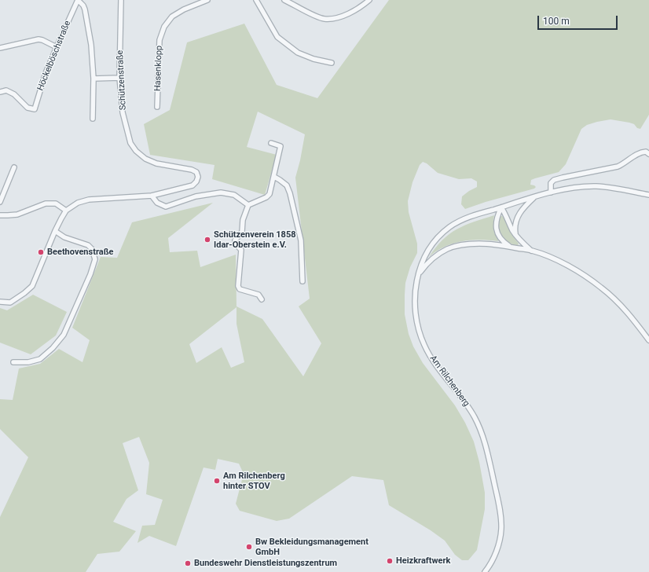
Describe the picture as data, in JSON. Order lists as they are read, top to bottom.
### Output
{
  "streets": {
    "street": [
      "Höckelböschstraße",
      "Hasenklopp",
      "Schützenstraße",
      "Am Rilchenberg"
    ]
  },
  "places": [
    "Schützenverein 1858 Idar-Oberstein e.V.",
    "Beethovenstraße",
    "Am Rilchenberg hinter STOV",
    "Bw Bekleidungsmanagement GmbH",
    "Heizkraftwerk",
    "Bundeswehr Dienstleistungszentrum"
  ],
  "scale_bar": "100 m"
}
